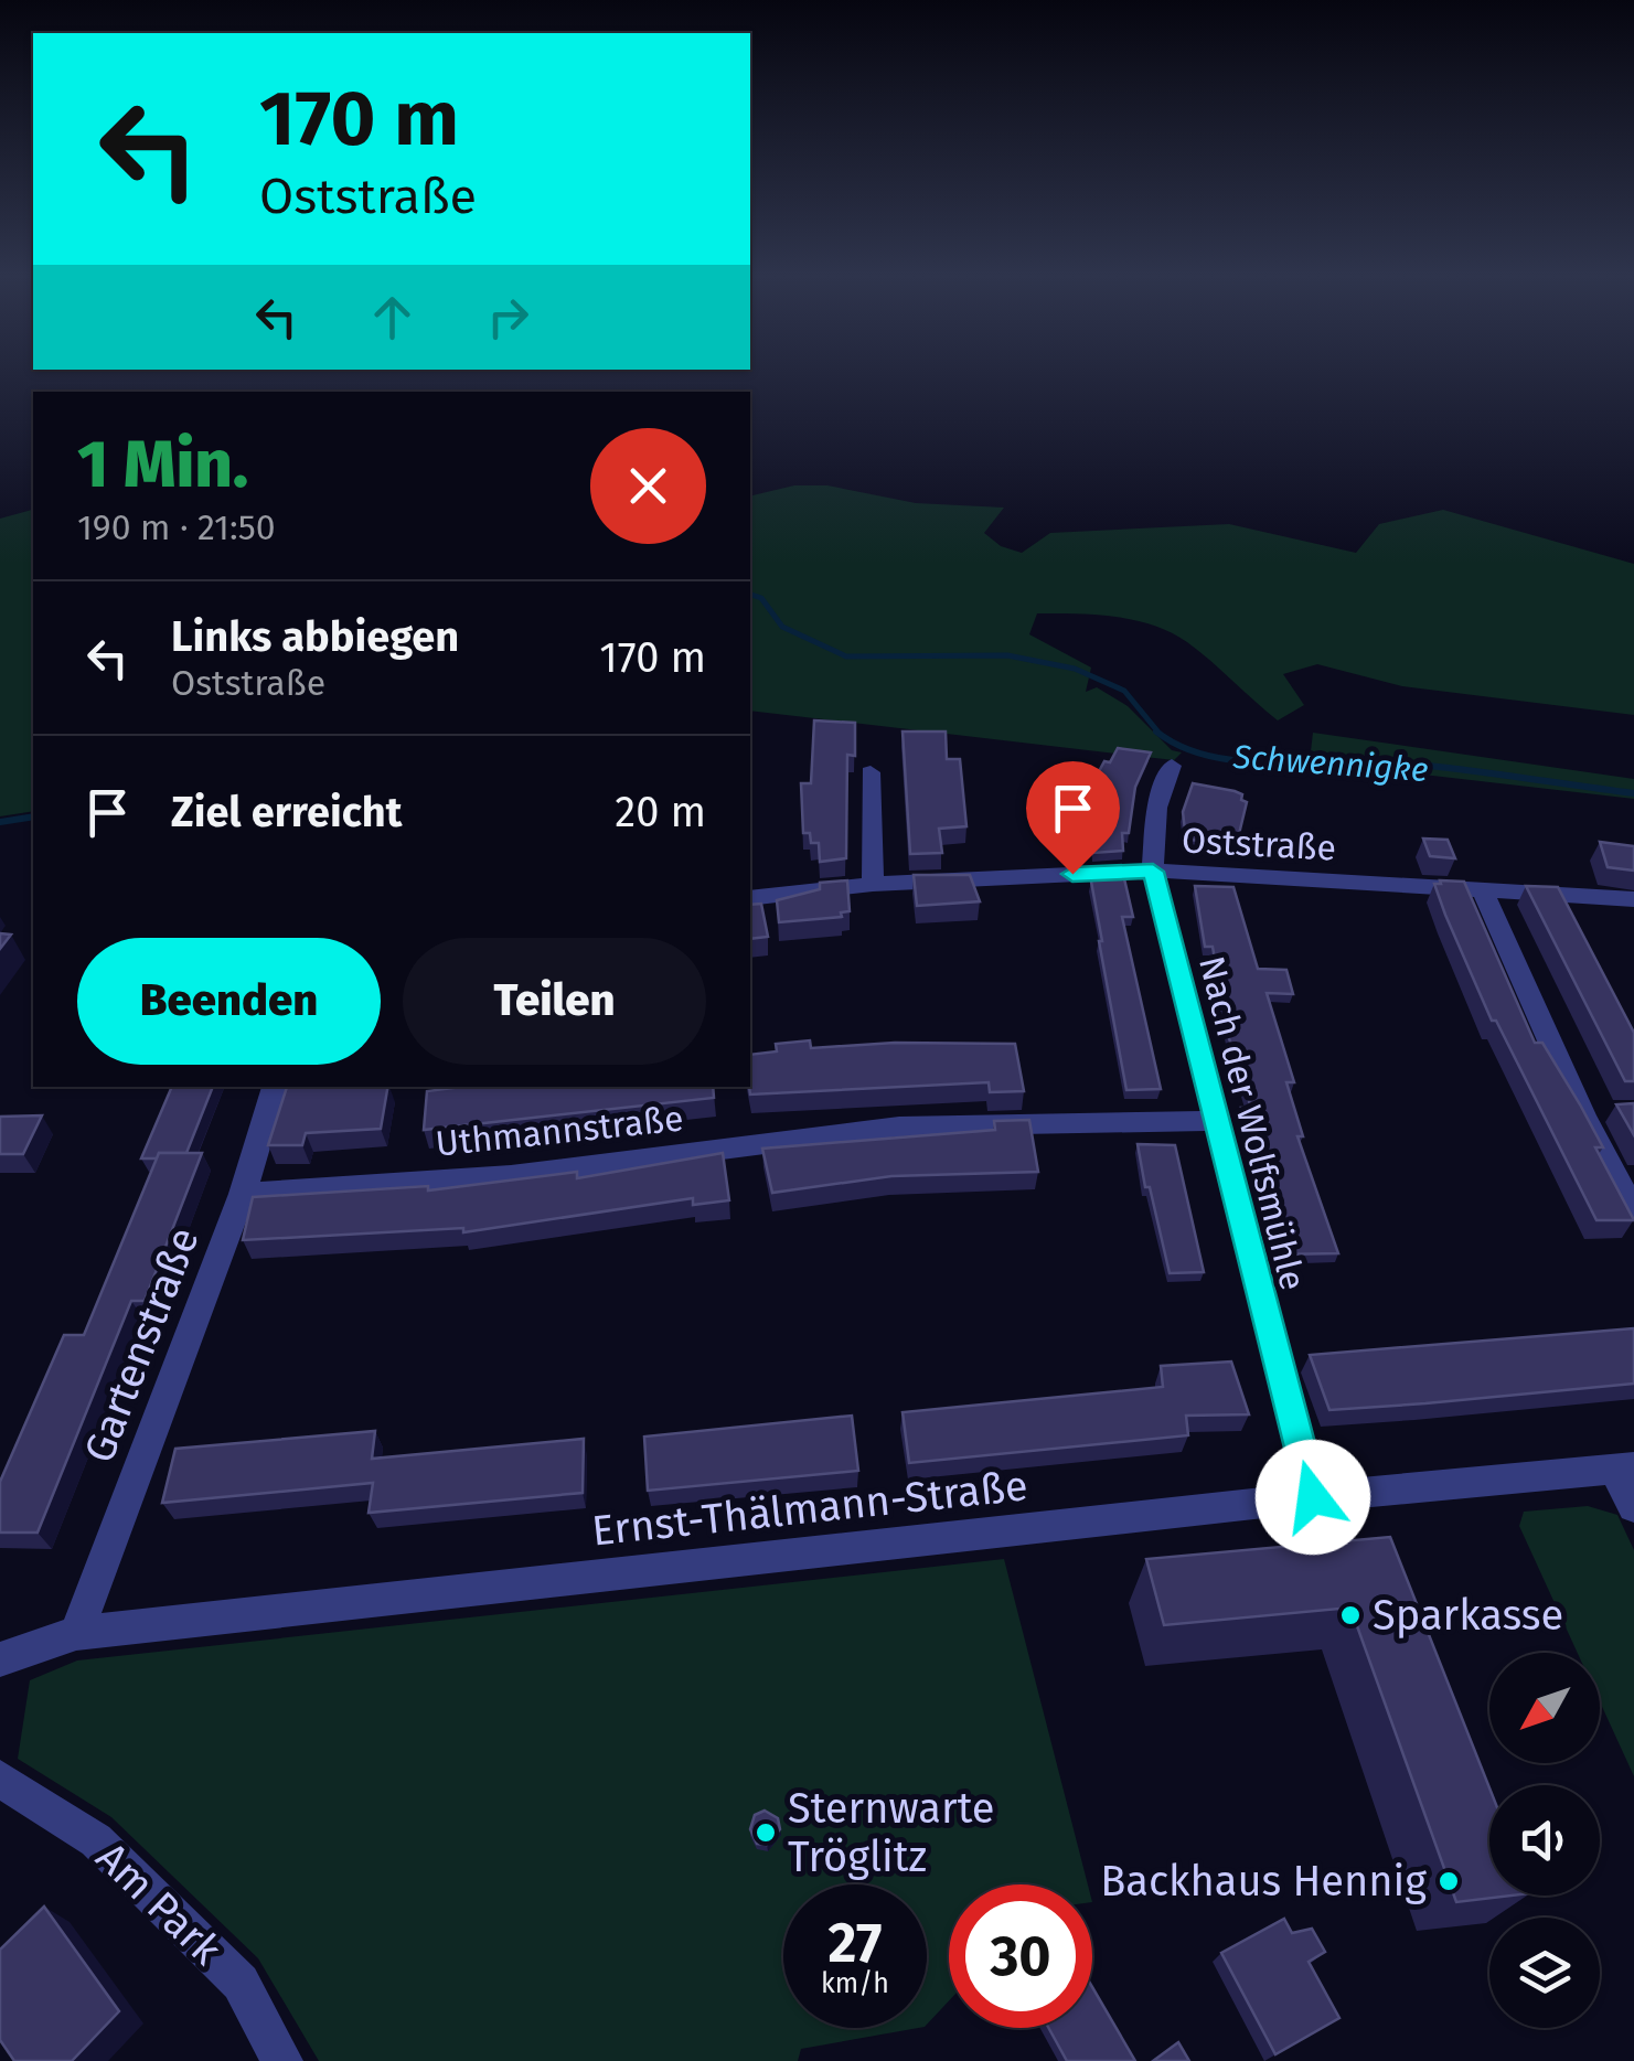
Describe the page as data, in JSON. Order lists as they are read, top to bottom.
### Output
{
  "streets": {
    "street": [
      "Oststraße",
      "Nach der Wolfsmühle",
      "Uthmannstraße",
      "Gartenstraße",
      "Ernst-Thälmann-Straße",
      "Am Park"
    ]
  },
  "crossings": [
    ["Oststraße", "Nach der Wolfsmühle"],
    ["Nach der Wolfsmühle", "Uthmannstraße"],
    ["Nach der Wolfsmühle", "Ernst-Thälmann-Straße"],
    ["Uthmannstraße", "Gartenstraße"],
    ["Gartenstraße", "Ernst-Thälmann-Straße"]
  ],
  "water": ["Schwennigke"],
  "places": ["Sparkasse", "Sternwarte Tröglitz", "Backhaus Hennig"],
  "north": "bottom left",
  "page": {
    "turn": ["170 m", "Oststraße"],
    "heading": ["1 Min.", "190 m · 21:50"],
    "list": [
      {
        "name": "Links abbiegen",
        "note": "Oststraße",
        "value": "170 m"
      },
      {
        "name": "Ziel erreicht",
        "value": "20 m"
      }
    ],
    "buttons": ["Beenden", "Teilen"],
    "speed": "27 km/h",
    "limit": "30"
  }
}
